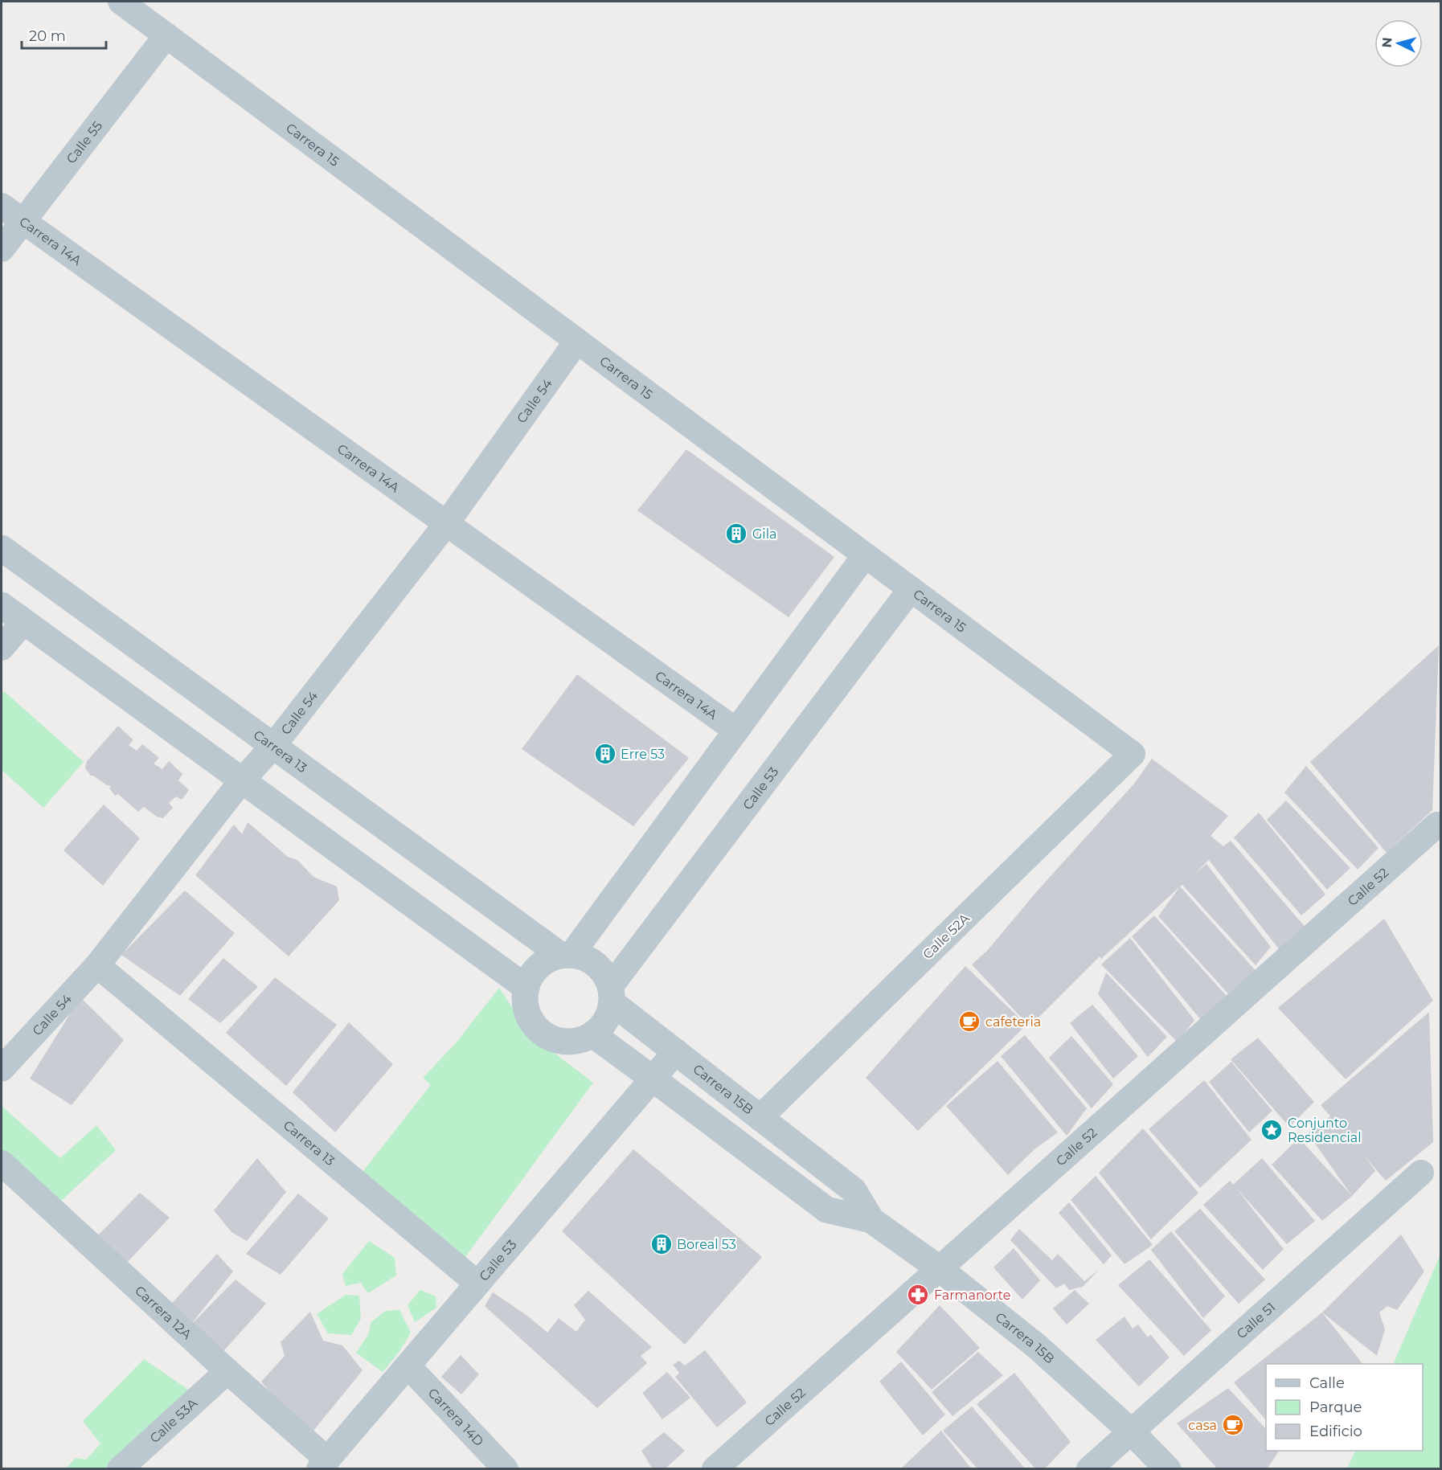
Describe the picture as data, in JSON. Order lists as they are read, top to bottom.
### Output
{
  "streets": {
    "street": [
      "Calle 55",
      "Carrera 15",
      "Carrera 14A",
      "Calle 54",
      "Carrera 13",
      "Calle 53",
      "Calle 52",
      "Calle 52A",
      "Carrera 15B",
      "Carrera 12A",
      "Calle 51",
      "Carrera 14D",
      "Calle 53A"
    ]
  },
  "crossings": [
    ["Calle 55", "Carrera 15"],
    ["Calle 55", "Carrera 14A"],
    ["Carrera 15", "Calle 54"],
    ["Carrera 15", "Calle 53"],
    ["Carrera 15", "Calle 52A"],
    ["Carrera 14A", "Calle 54"],
    ["Calle 54", "Carrera 13"],
    ["Carrera 13", "Calle 53"],
    ["Carrera 13", "Carrera 15B"],
    ["Calle 53", "Carrera 15B"],
    ["Calle 53", "Carrera 12A"],
    ["Calle 53", "Carrera 14D"],
    ["Calle 52", "Carrera 15B"],
    ["Calle 52A", "Carrera 15B"],
    ["Carrera 15B", "Calle 51"],
    ["Carrera 12A", "Calle 53A"]
  ],
  "places": {
    "building": ["Gila", "Erre 53", "Boreal 53"],
    "cafe": ["cafeteria", "casa"],
    "place": ["Conjunto Residencial"],
    "pharmacy": ["Farmanorte"]
  },
  "legend": ["Calle", "Parque", "Edificio"],
  "scale_bar": "20 m",
  "north": "left"
}
